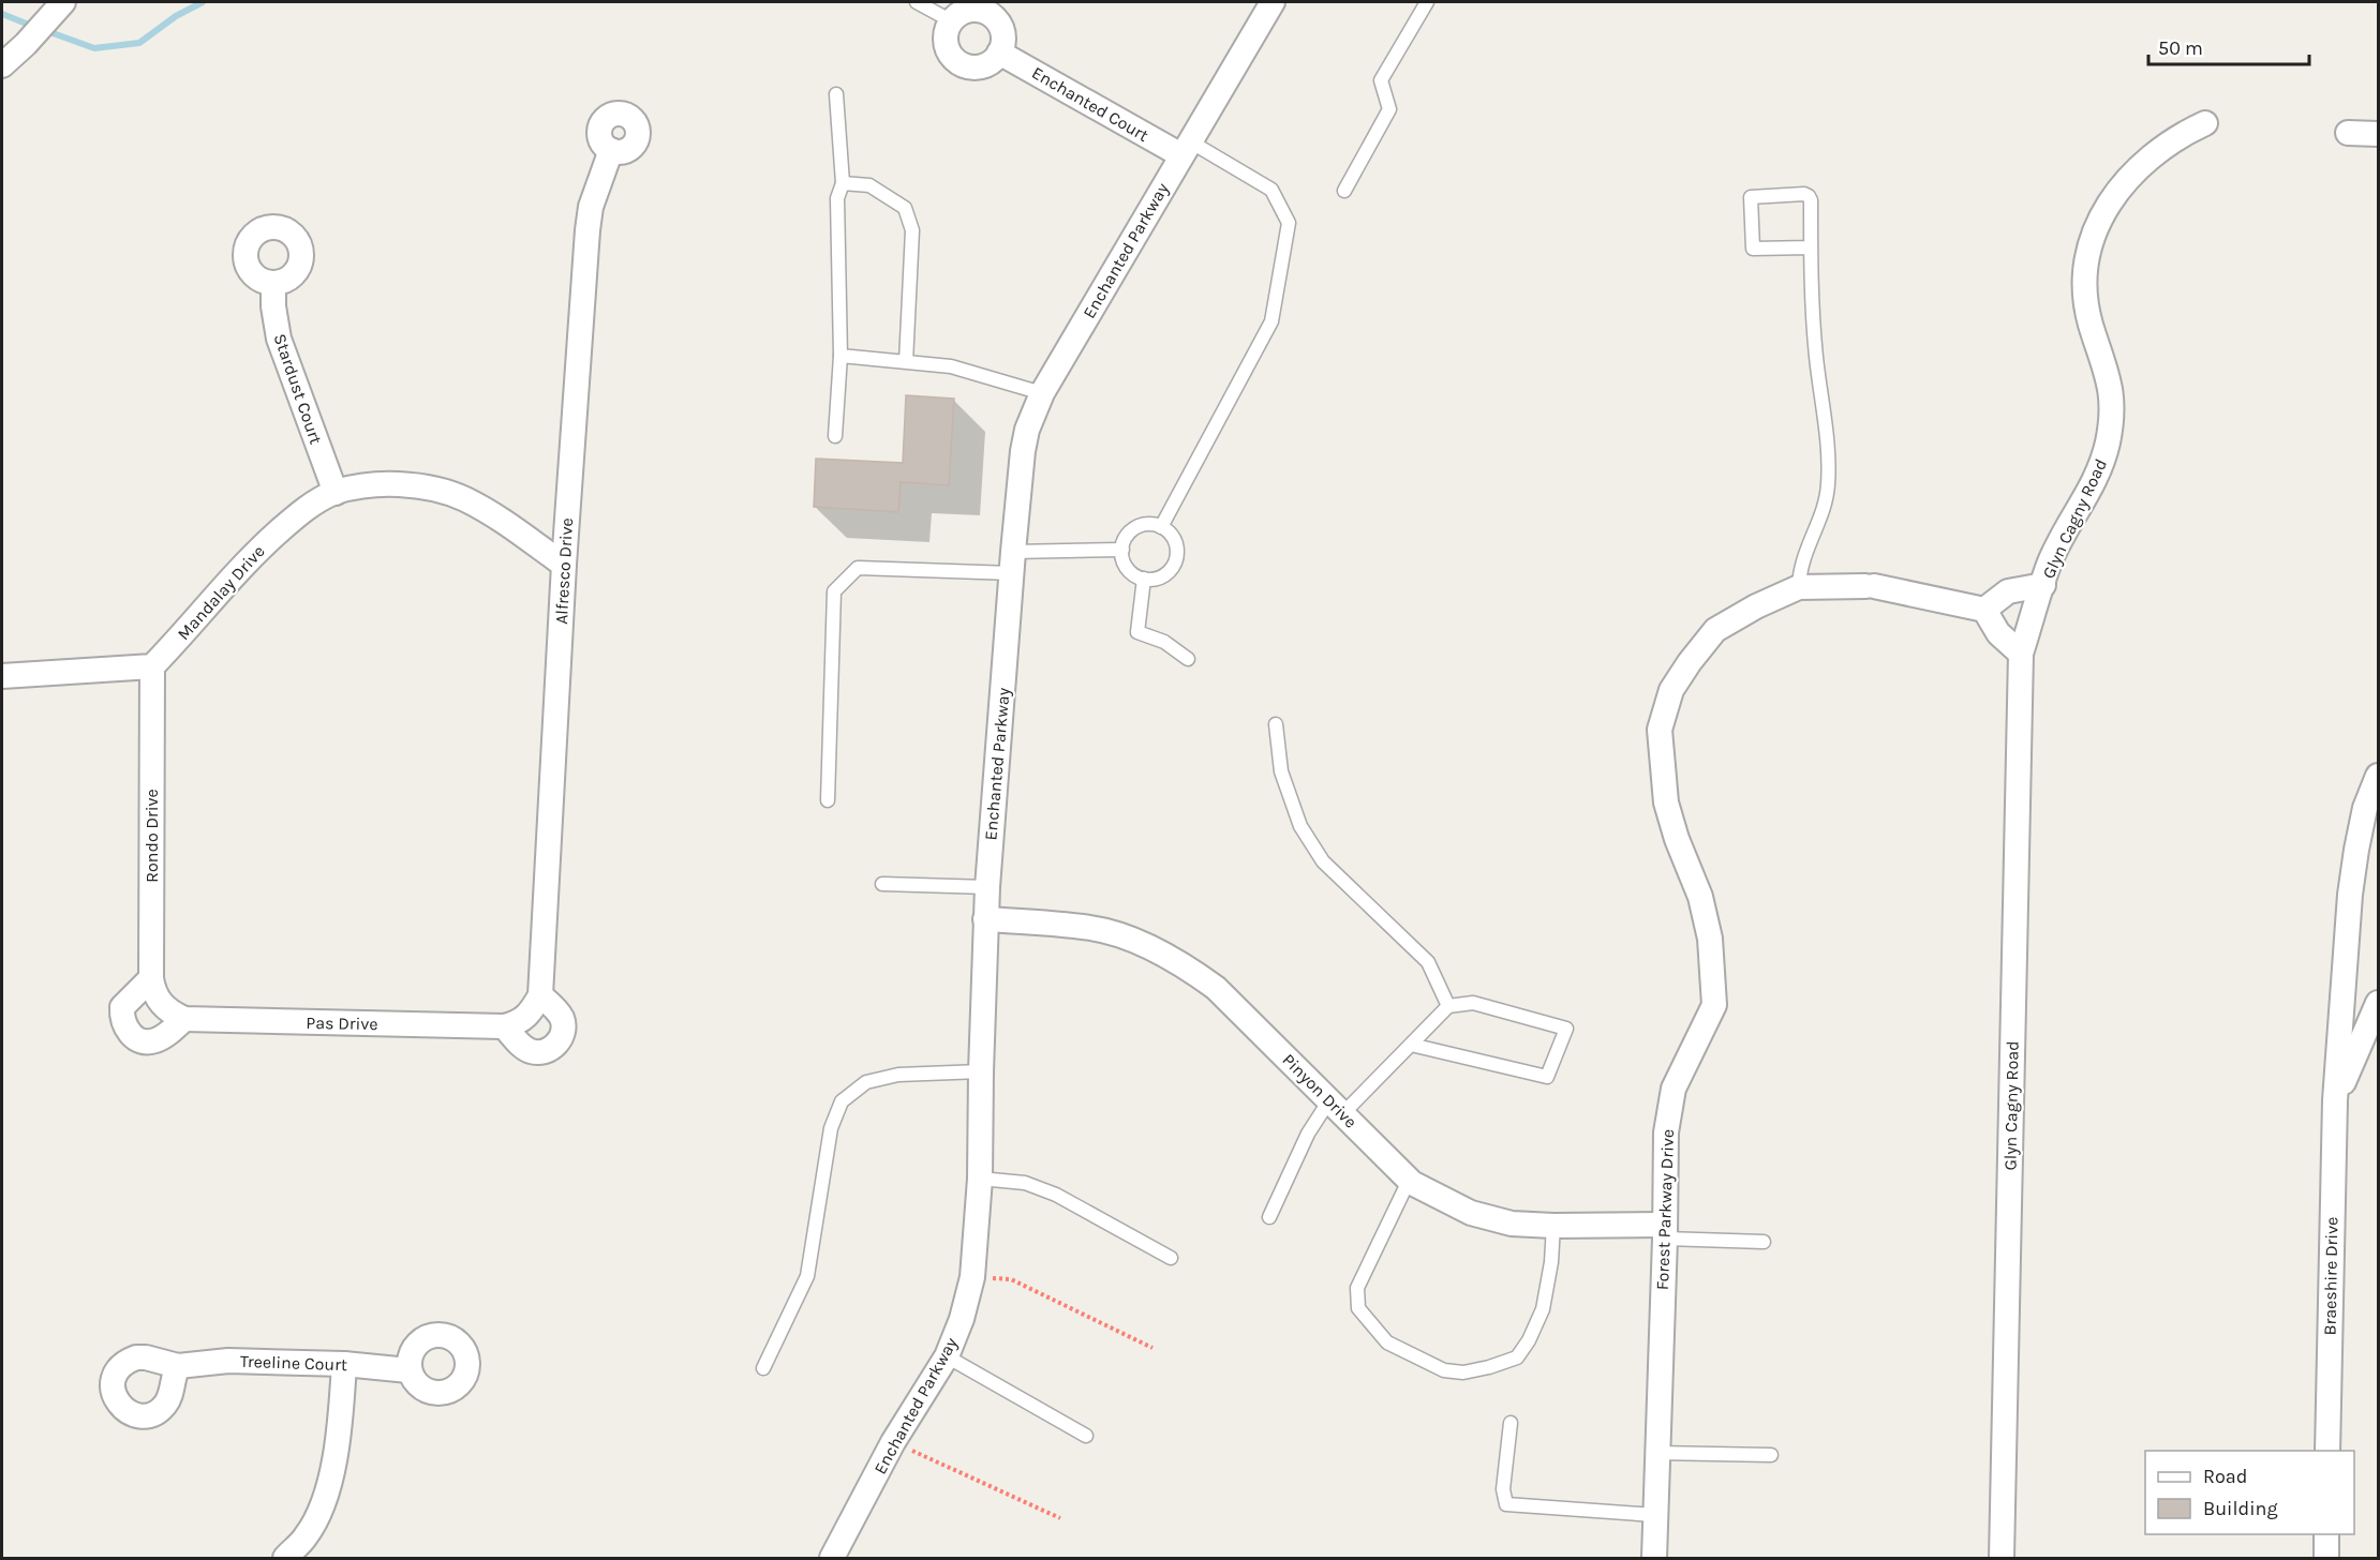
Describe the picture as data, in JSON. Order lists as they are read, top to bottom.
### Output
{
  "streets": {
    "street": [
      "Enchanted Court",
      "Enchanted Parkway",
      "Stardust Court",
      "Glyn Cagny Road",
      "Alfresco Drive",
      "Mandalay Drive",
      "Rondo Drive",
      "Pas Drive",
      "Pinyon Drive",
      "Forest Parkway Drive",
      "Braeshire Drive",
      "Treeline Court"
    ]
  },
  "crossings": [
    ["Enchanted Court", "Enchanted Parkway"],
    ["Enchanted Parkway", "Pinyon Drive"],
    ["Stardust Court", "Mandalay Drive"],
    ["Glyn Cagny Road", "Forest Parkway Drive"],
    ["Alfresco Drive", "Mandalay Drive"],
    ["Alfresco Drive", "Pas Drive"],
    ["Mandalay Drive", "Rondo Drive"],
    ["Rondo Drive", "Pas Drive"],
    ["Pinyon Drive", "Forest Parkway Drive"]
  ],
  "legend": ["Road", "Building"],
  "scale_bar": "50 m"
}
